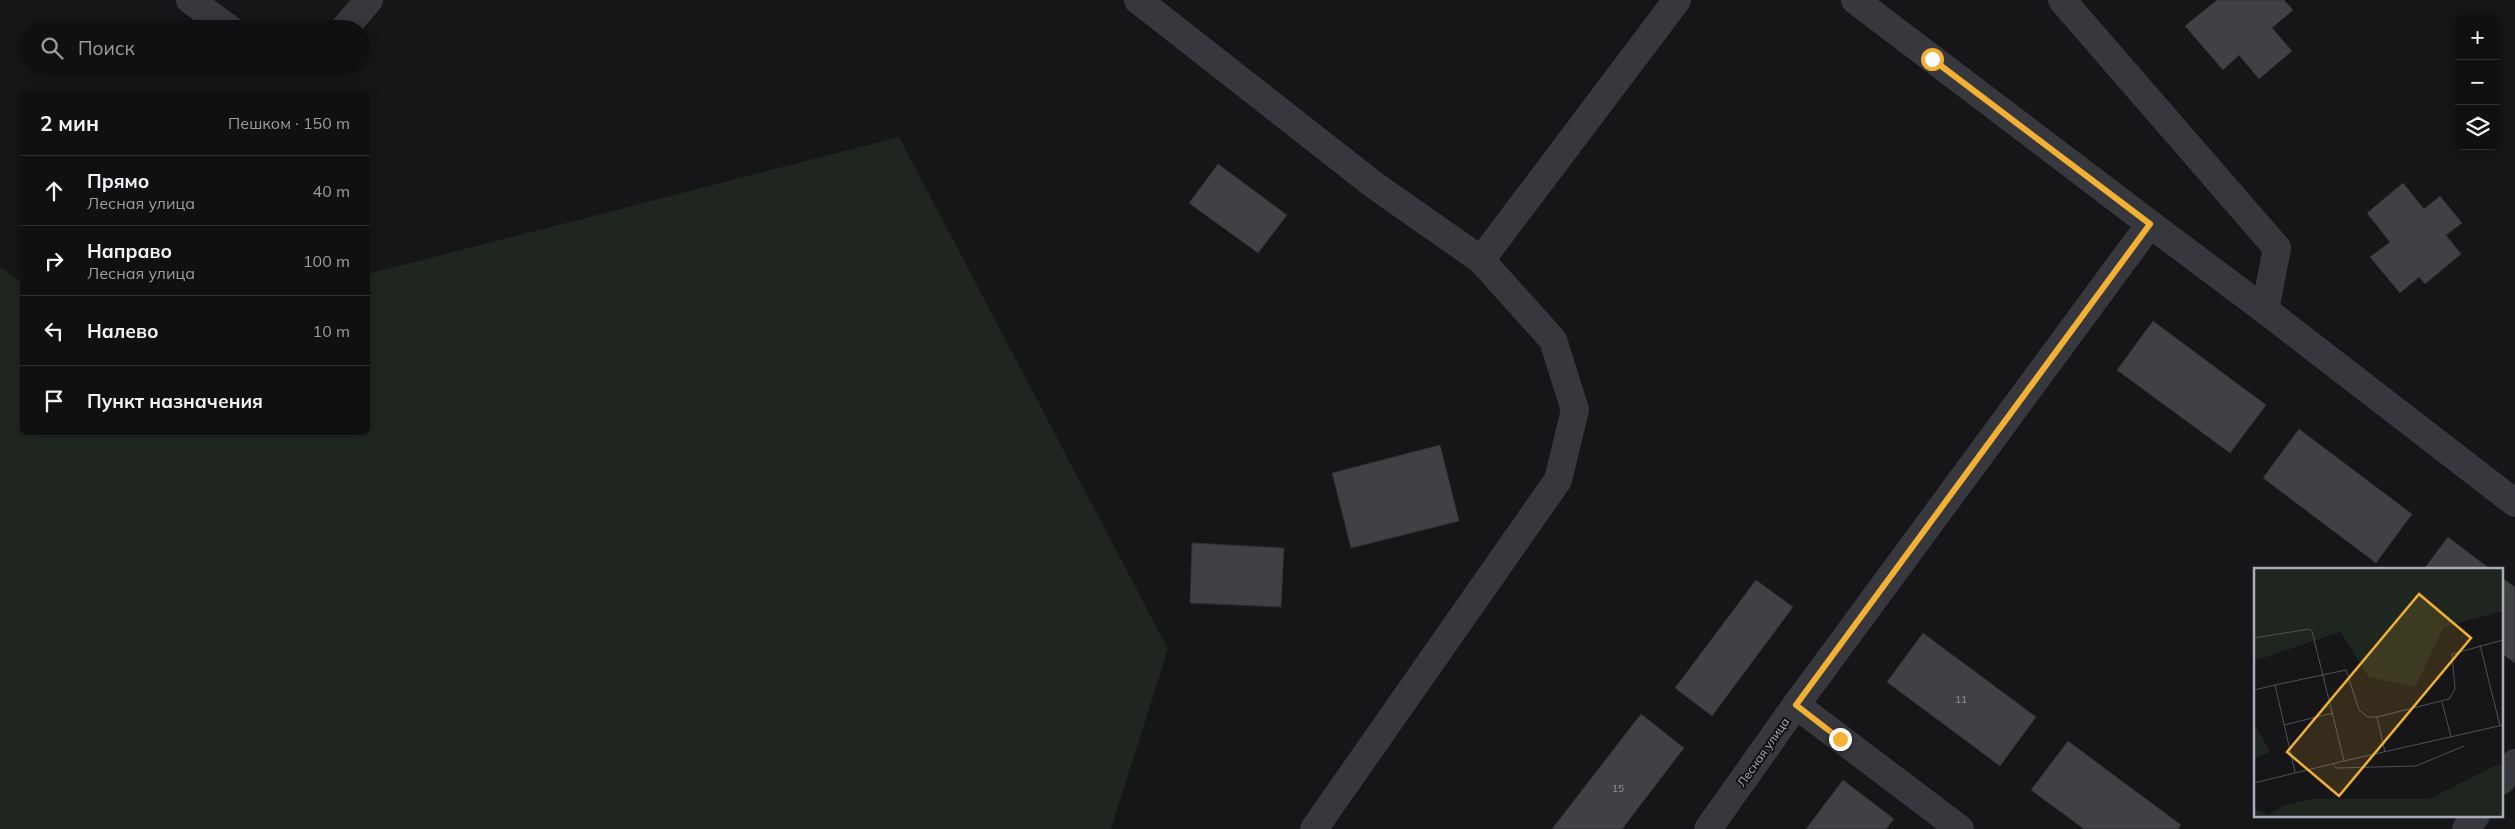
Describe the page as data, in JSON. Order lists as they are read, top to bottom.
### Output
{
  "streets": {
    "street": ["Лесная улица"]
  },
  "house_numbers": ["11", "15"],
  "page": {
    "map_buttons": ["+", "−"],
    "search": "Поиск",
    "heading": ["2 мин", "Пешком · 150 m"],
    "list": [
      ["Прямо", "Лесная улица", "40 m"],
      ["Направо", "Лесная улица", "100 m"],
      ["Налево", "10 m"],
      "Пункт назначения"
    ]
  }
}
